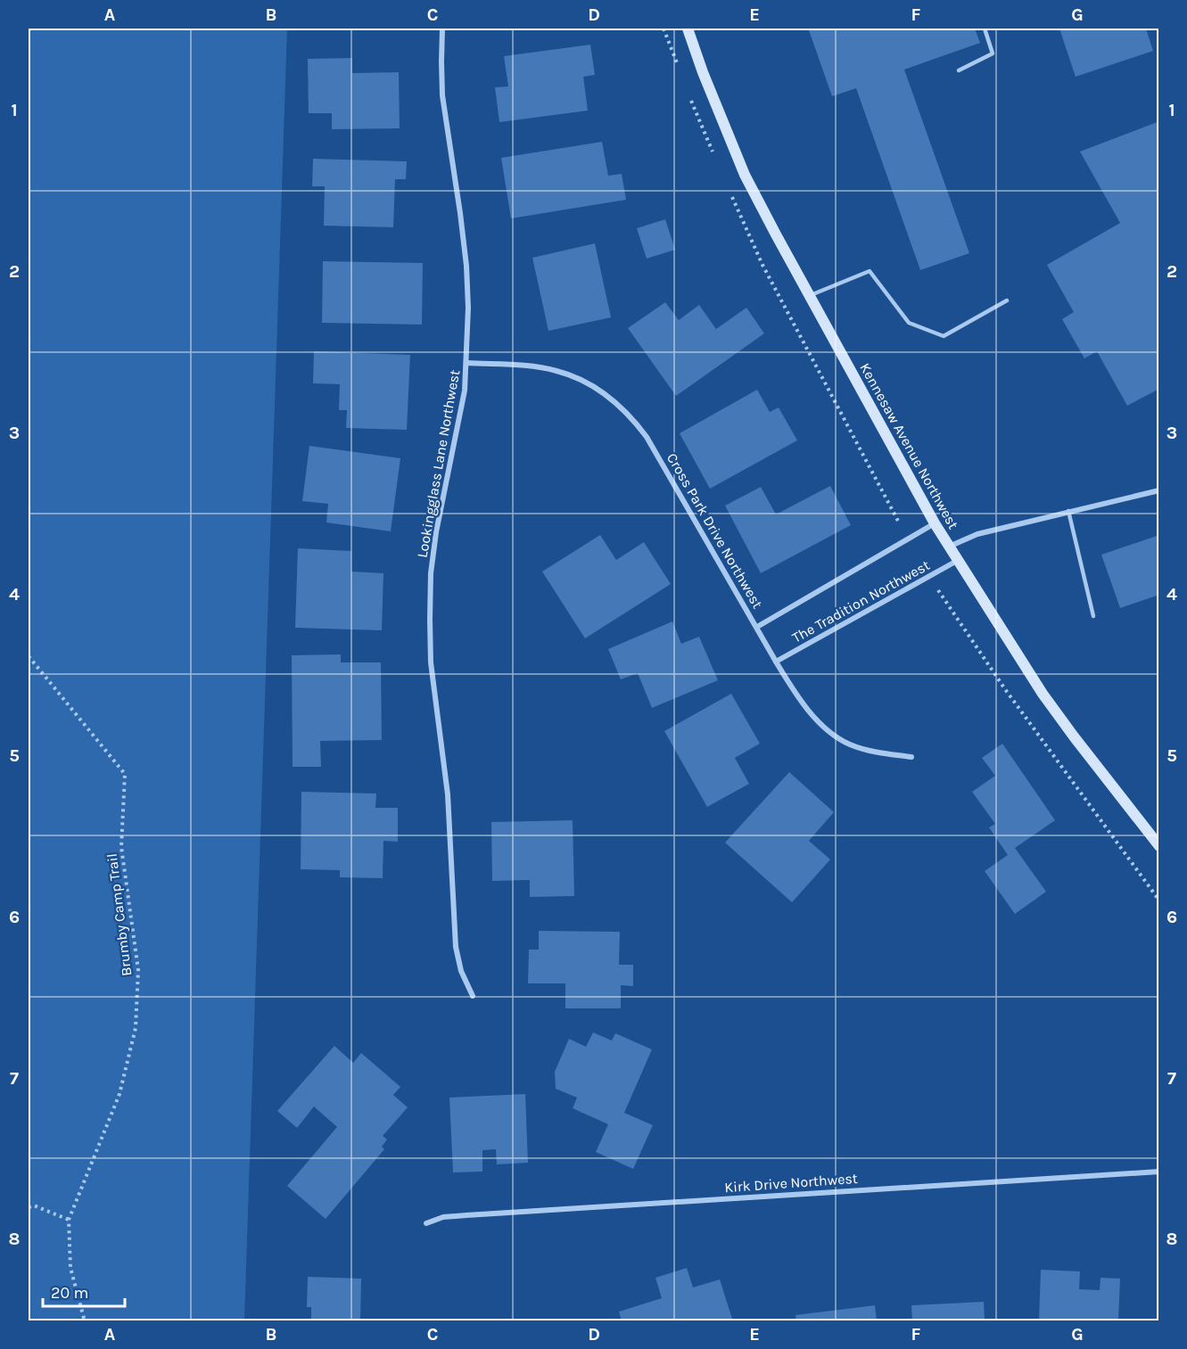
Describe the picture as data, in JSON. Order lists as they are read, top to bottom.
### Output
{
  "streets": {
    "street": [
      "Kennesaw Avenue Northwest",
      "Lookingglass Lane Northwest",
      "Cross Park Drive Northwest",
      "The Tradition Northwest",
      "Kirk Drive Northwest"
    ],
    "path": ["Brumby Camp Trail"]
  },
  "crossings": [
    ["Kennesaw Avenue Northwest", "The Tradition Northwest"],
    ["Lookingglass Lane Northwest", "Cross Park Drive Northwest"],
    ["Cross Park Drive Northwest", "The Tradition Northwest"]
  ],
  "scale_bar": "20 m",
  "grid": {
    "columns": [
      "A",
      "B",
      "C",
      "D",
      "E",
      "F",
      "G"
    ],
    "rows": [
      "1",
      "2",
      "3",
      "4",
      "5",
      "6",
      "7",
      "8"
    ]
  }
}
